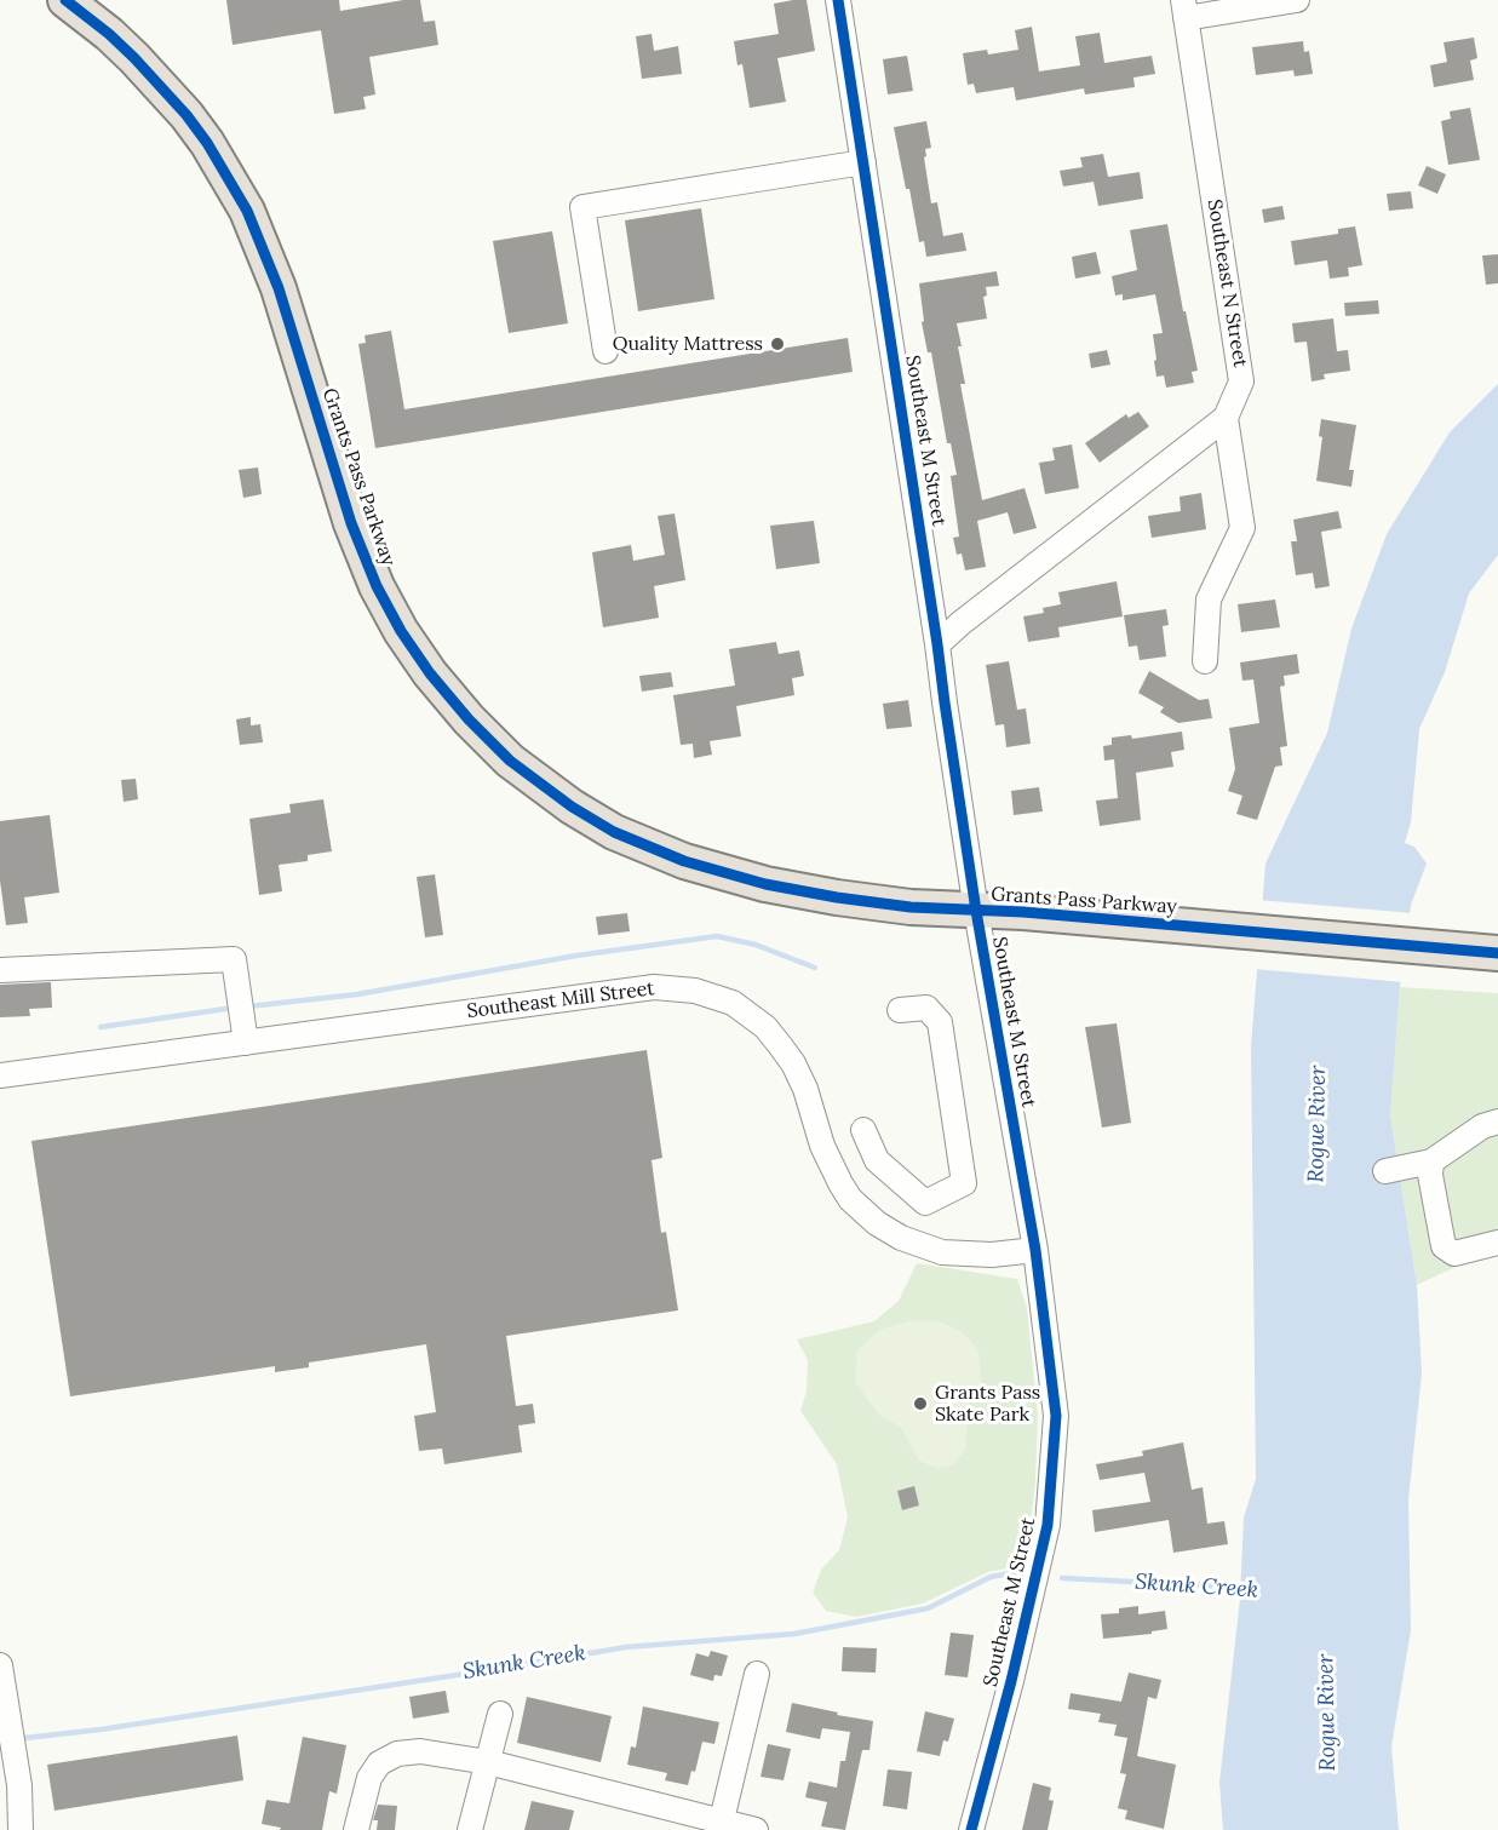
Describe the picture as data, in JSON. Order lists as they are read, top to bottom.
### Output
{
  "streets": {
    "highway": ["Grants Pass Parkway"],
    "street": ["Southeast N Street", "Southeast M Street", "Southeast Mill Street"]
  },
  "crossings": [
    ["Southeast N Street", "Southeast M Street"],
    ["Southeast M Street", "Grants Pass Parkway"],
    ["Southeast M Street", "Southeast Mill Street"]
  ],
  "water": ["Rogue River", "Skunk Creek"],
  "places": ["Quality Mattress", "Grants Pass Skate Park"]
}
